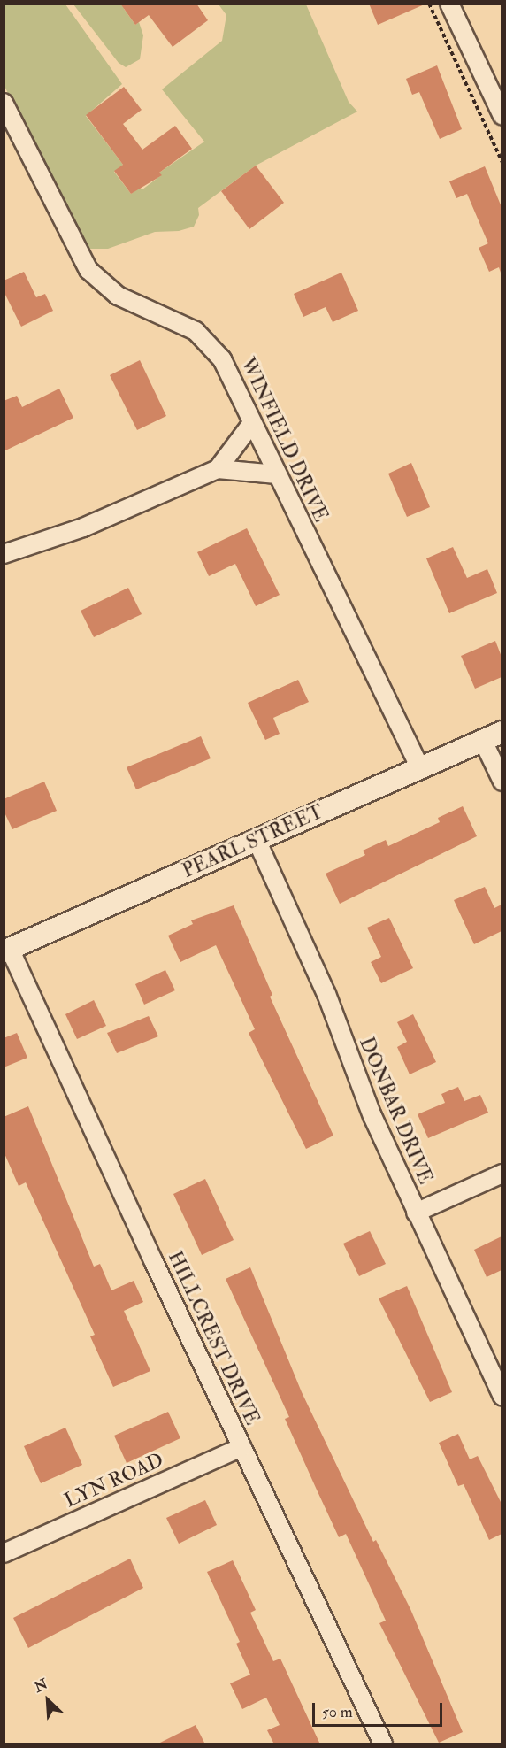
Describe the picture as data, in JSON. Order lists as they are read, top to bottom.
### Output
{
  "streets": {
    "street": [
      "WINFIELD DRIVE",
      "PEARL STREET",
      "DONBAR DRIVE",
      "HILLCREST DRIVE",
      "LYN ROAD"
    ]
  },
  "crossings": [
    ["WINFIELD DRIVE", "PEARL STREET"],
    ["PEARL STREET", "DONBAR DRIVE"],
    ["PEARL STREET", "HILLCREST DRIVE"],
    ["HILLCREST DRIVE", "LYN ROAD"]
  ],
  "scale_bar": "50 m",
  "north": "top left"
}
